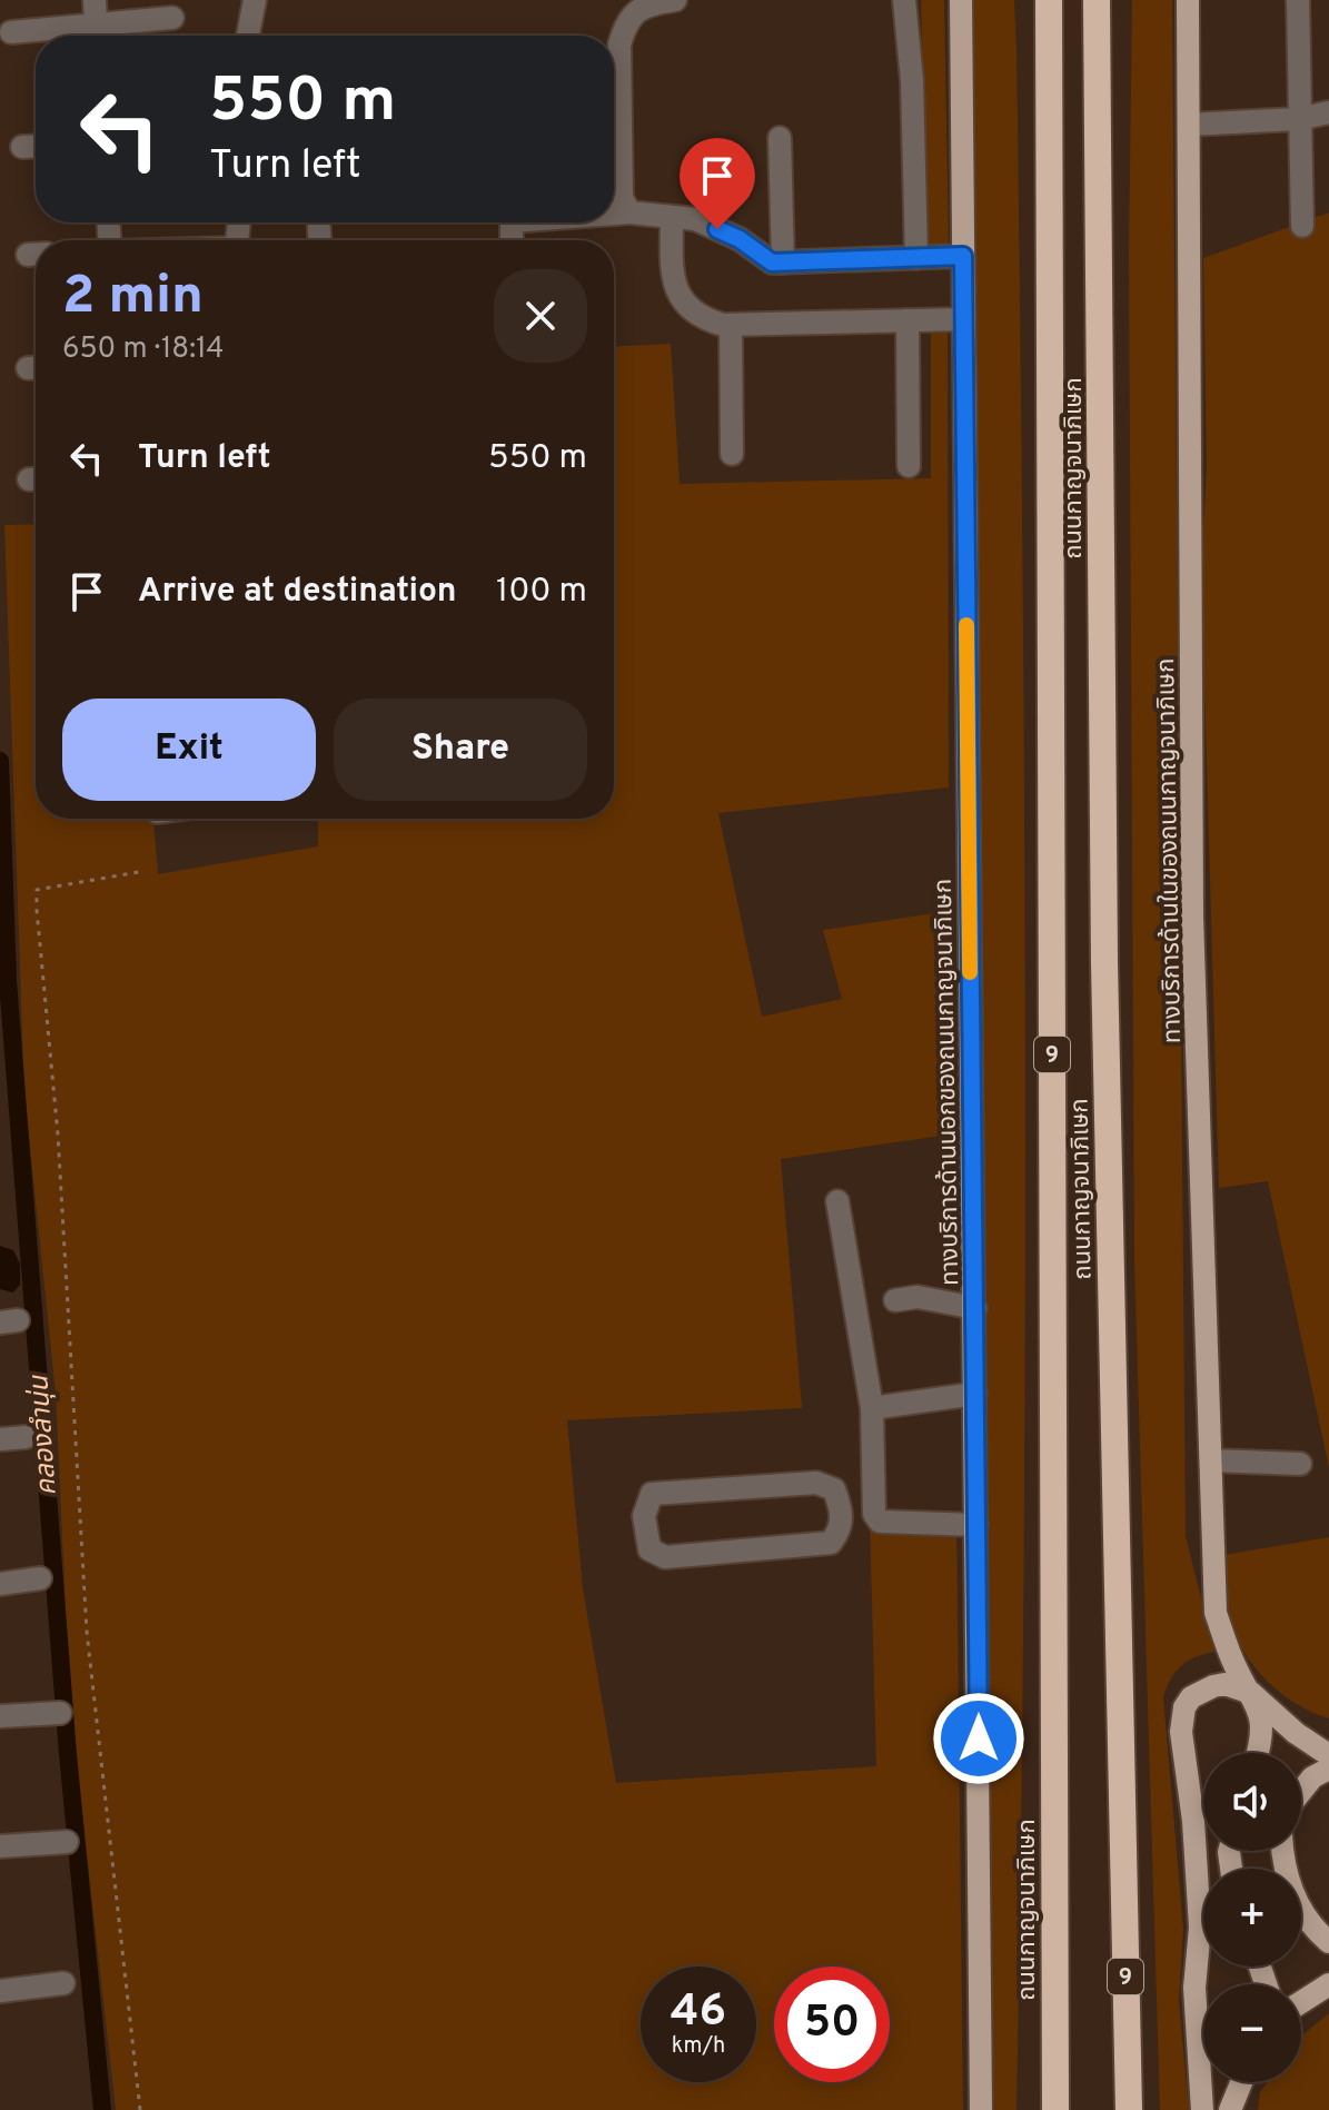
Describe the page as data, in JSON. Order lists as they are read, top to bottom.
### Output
{
  "streets": {
    "highway": ["ถนนกาญจนาภิเษก", "9"],
    "main road": ["ทางบริการด้านในของถนนกาญจนาภิเษก", "ทางบริการด้านนอกของถนนกาญจนาภิเษก"]
  },
  "water": ["คลองลำนุ่น"],
  "page": {
    "turn": ["550 m", "Turn left"],
    "heading": ["2 min", "650 m · 18:14"],
    "list": [
      {
        "name": "Turn left",
        "value": "550 m"
      },
      {
        "name": "Arrive at destination",
        "value": "100 m"
      }
    ],
    "buttons": ["Exit", "Share"],
    "map_buttons": ["+", "−"],
    "speed": "46 km/h",
    "limit": "50"
  }
}
